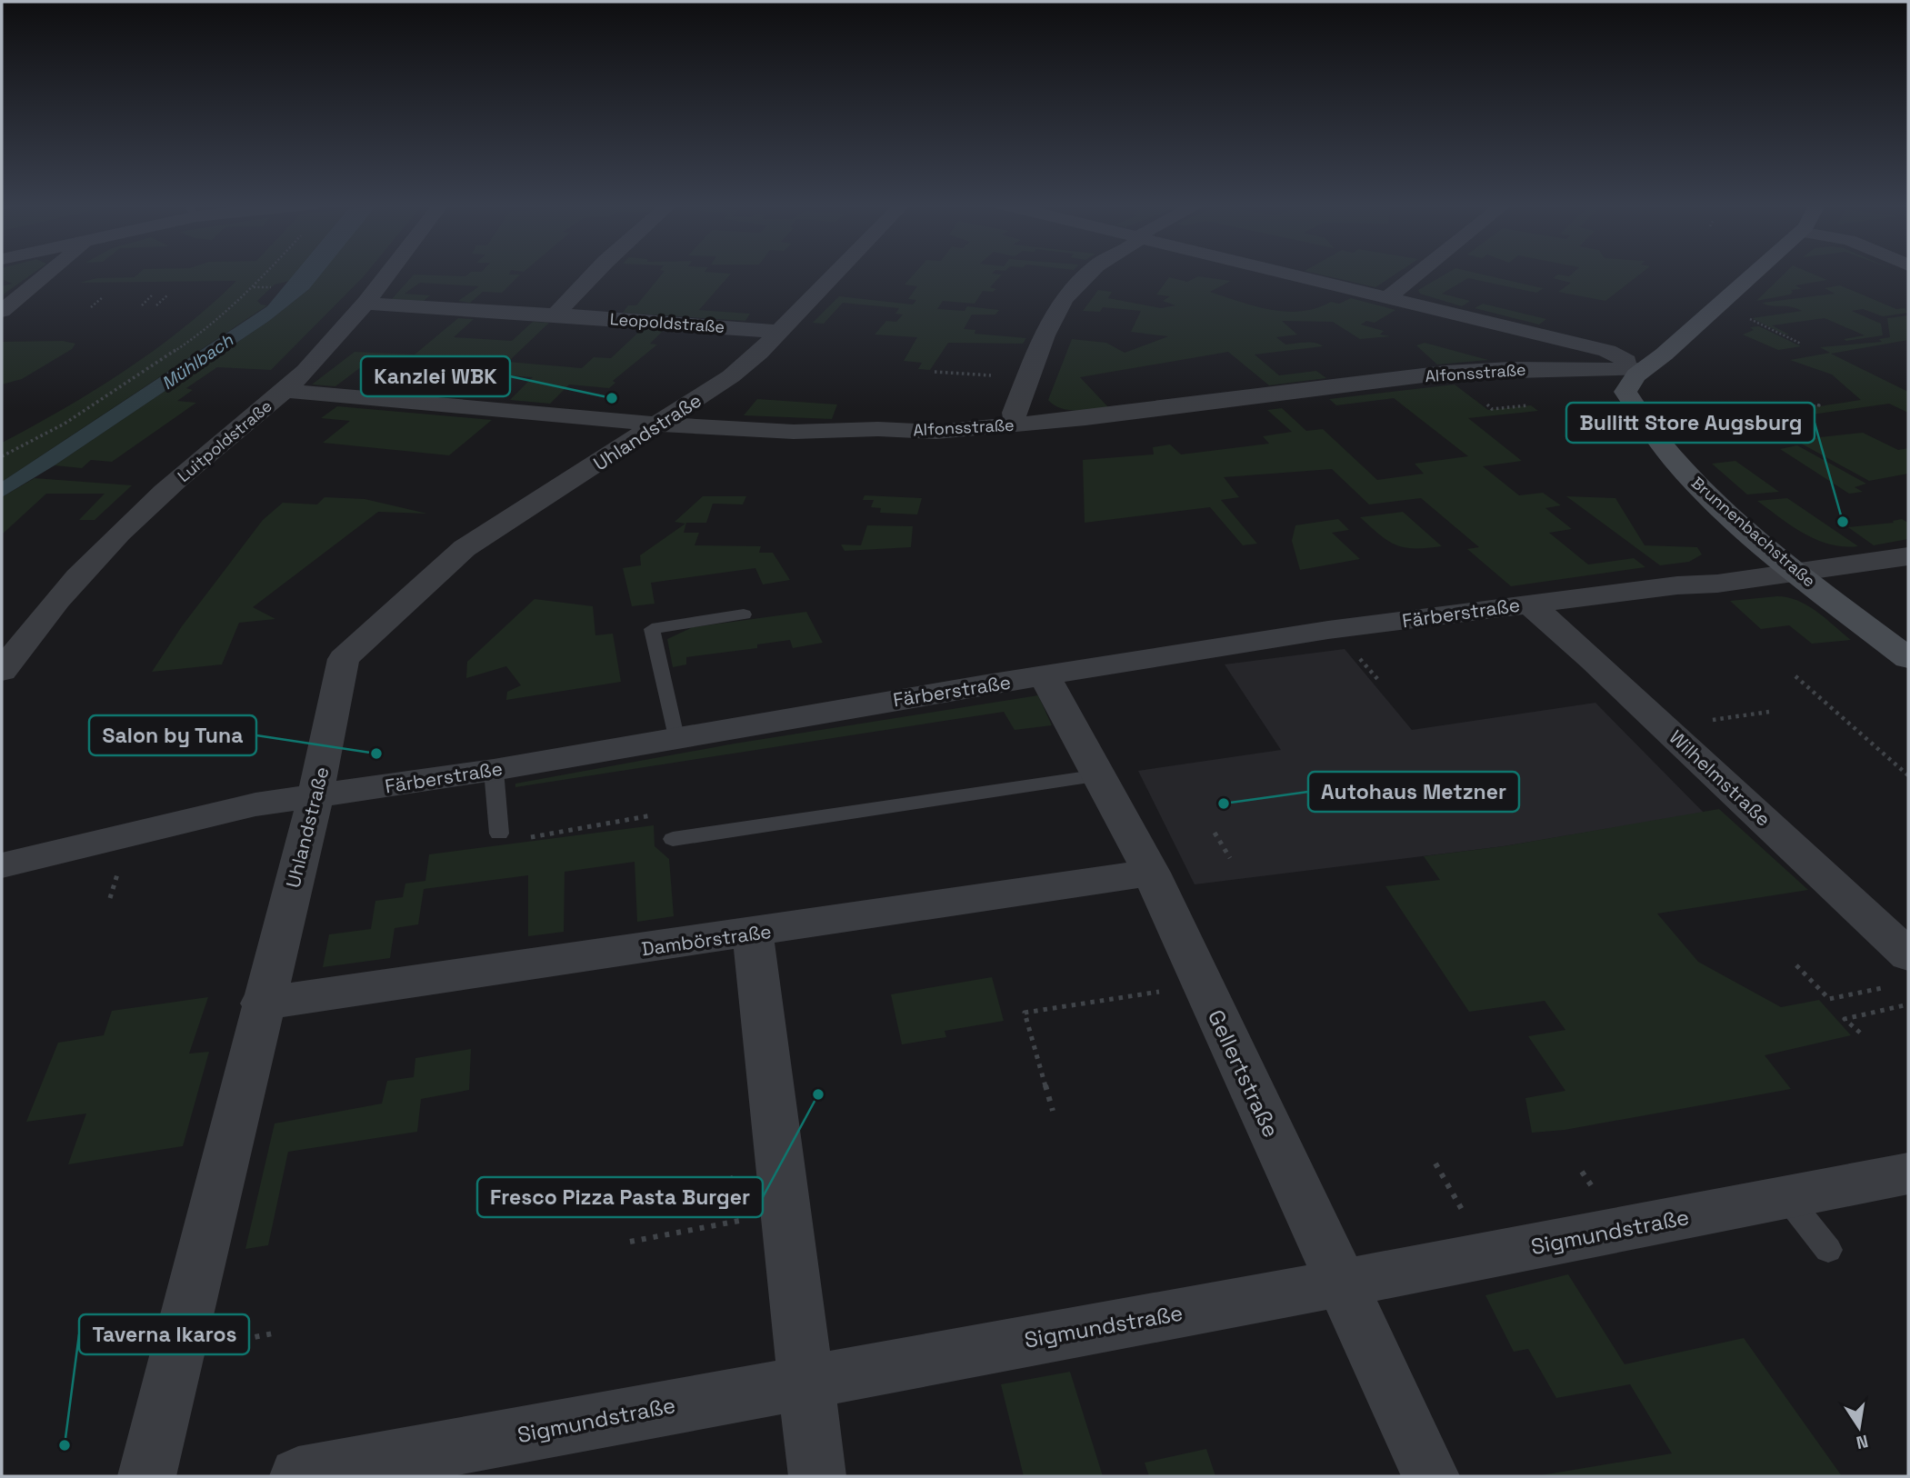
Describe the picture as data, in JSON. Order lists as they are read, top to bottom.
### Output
{
  "streets": {
    "street": [
      "Leopoldstraße",
      "Alfonsstraße",
      "Uhlandstraße",
      "Luitpoldstraße",
      "Brunnenbachstraße",
      "Färberstraße",
      "Wilhelmstraße",
      "Dambörstraße",
      "Gellertstraße",
      "Sigmundstraße"
    ]
  },
  "crossings": [
    ["Leopoldstraße", "Uhlandstraße"],
    ["Leopoldstraße", "Luitpoldstraße"],
    ["Alfonsstraße", "Uhlandstraße"],
    ["Alfonsstraße", "Luitpoldstraße"],
    ["Alfonsstraße", "Brunnenbachstraße"],
    ["Uhlandstraße", "Färberstraße"],
    ["Uhlandstraße", "Dambörstraße"],
    ["Brunnenbachstraße", "Färberstraße"],
    ["Färberstraße", "Wilhelmstraße"],
    ["Färberstraße", "Gellertstraße"],
    ["Dambörstraße", "Gellertstraße"],
    ["Gellertstraße", "Sigmundstraße"]
  ],
  "water": ["Mühlbach"],
  "places": [
    "Kanzlei WBK",
    "Bullitt Store Augsburg",
    "Salon by Tuna",
    "Autohaus Metzner",
    "Fresco Pizza Pasta Burger",
    "Taverna Ikaros"
  ],
  "north": "bottom"
}
